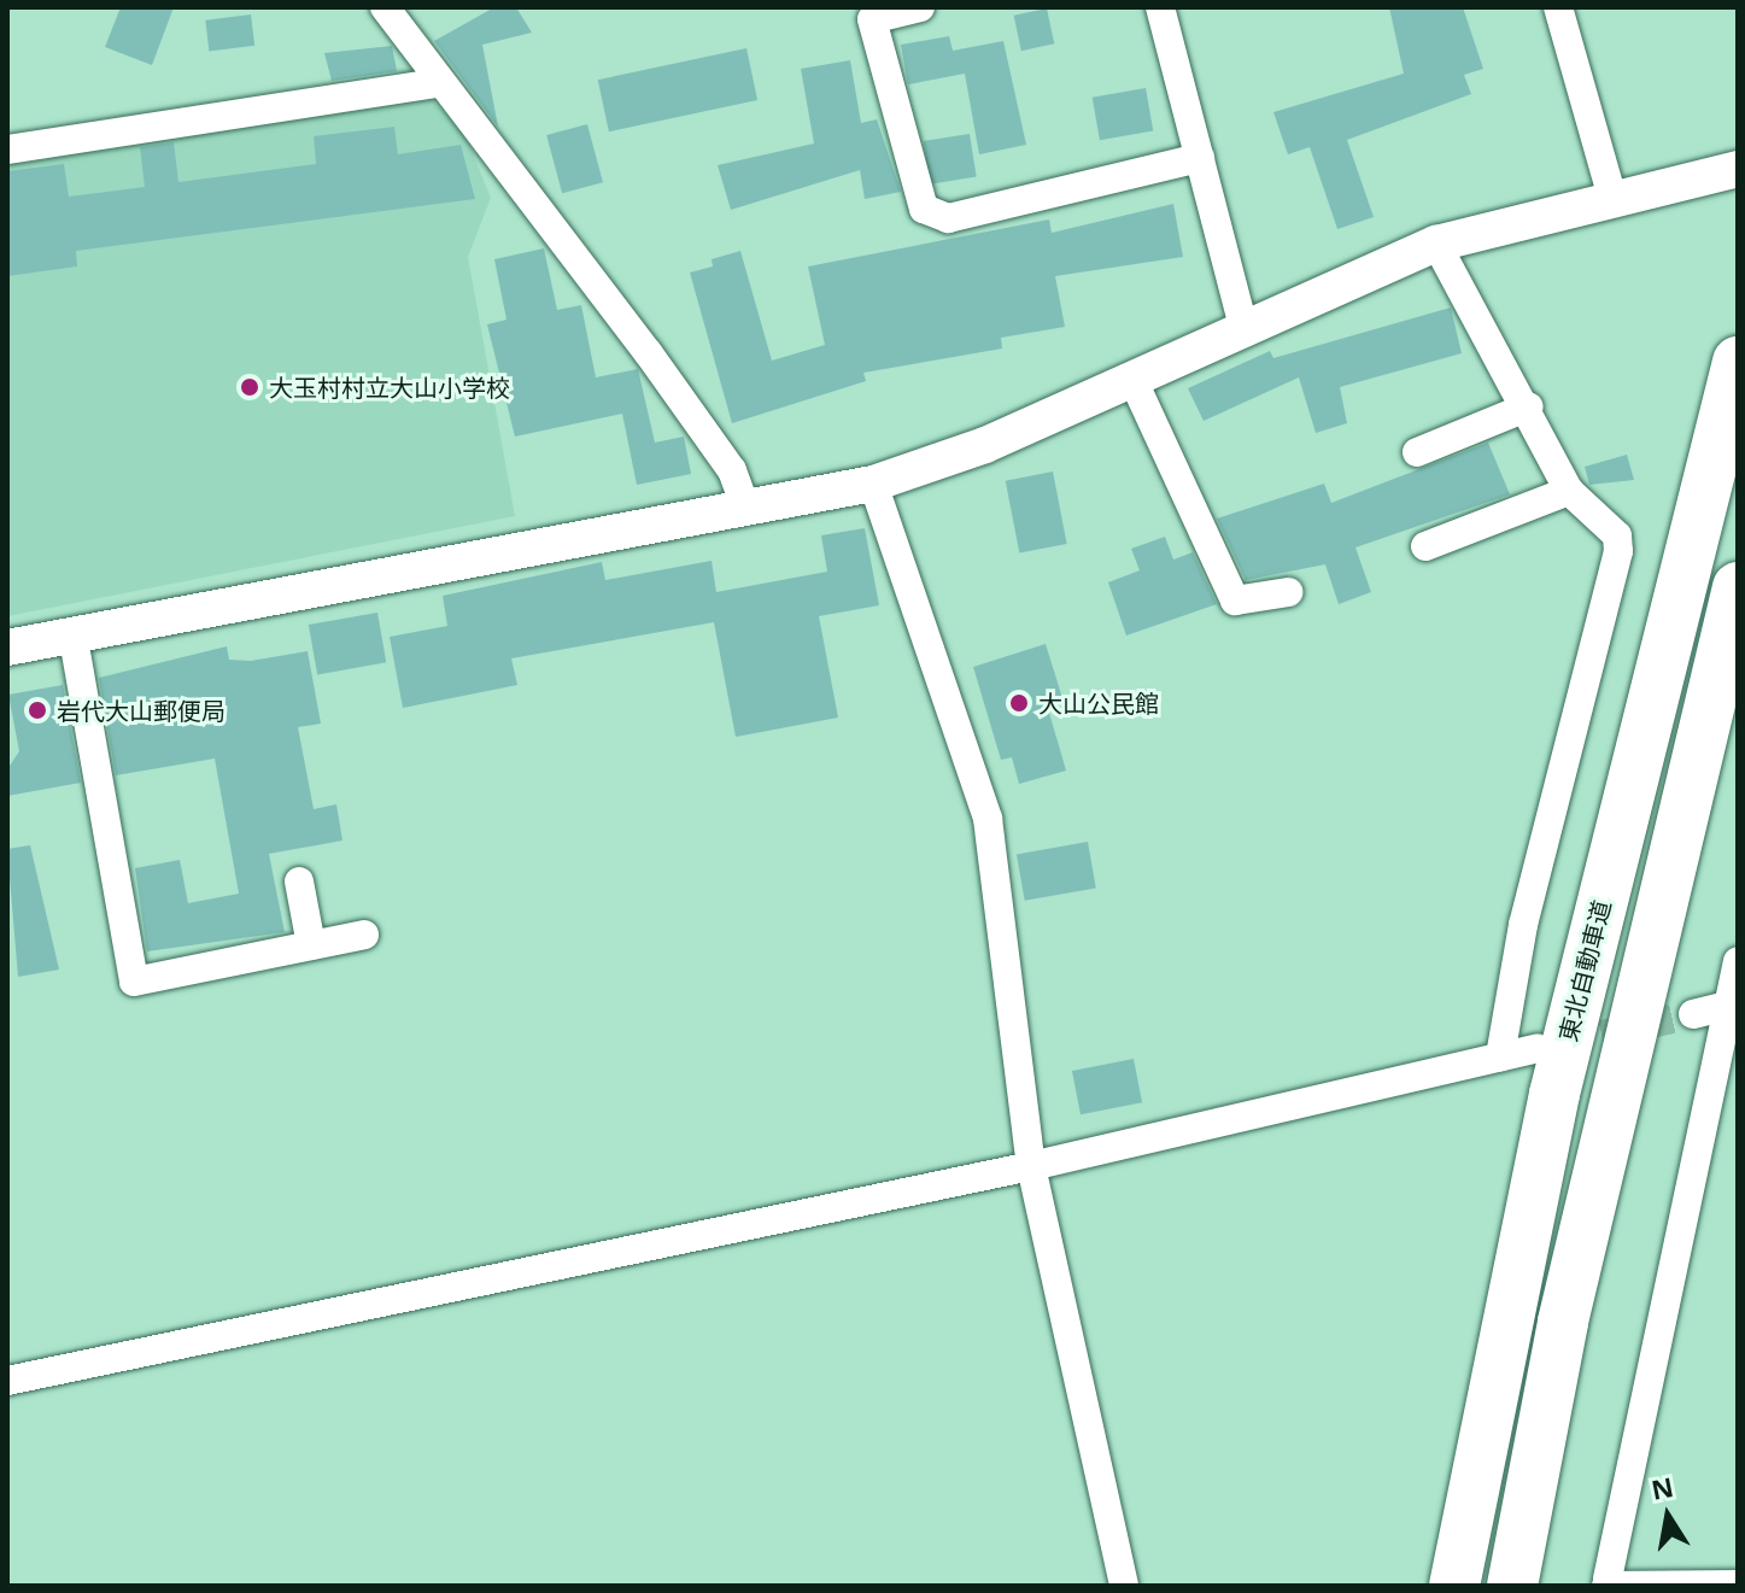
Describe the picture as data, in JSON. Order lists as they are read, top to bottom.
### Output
{
  "streets": {
    "highway": ["東北自動車道"]
  },
  "places": ["大玉村村立大山小学校", "大山公民館", "岩代大山郵便局"],
  "north": "top"
}
